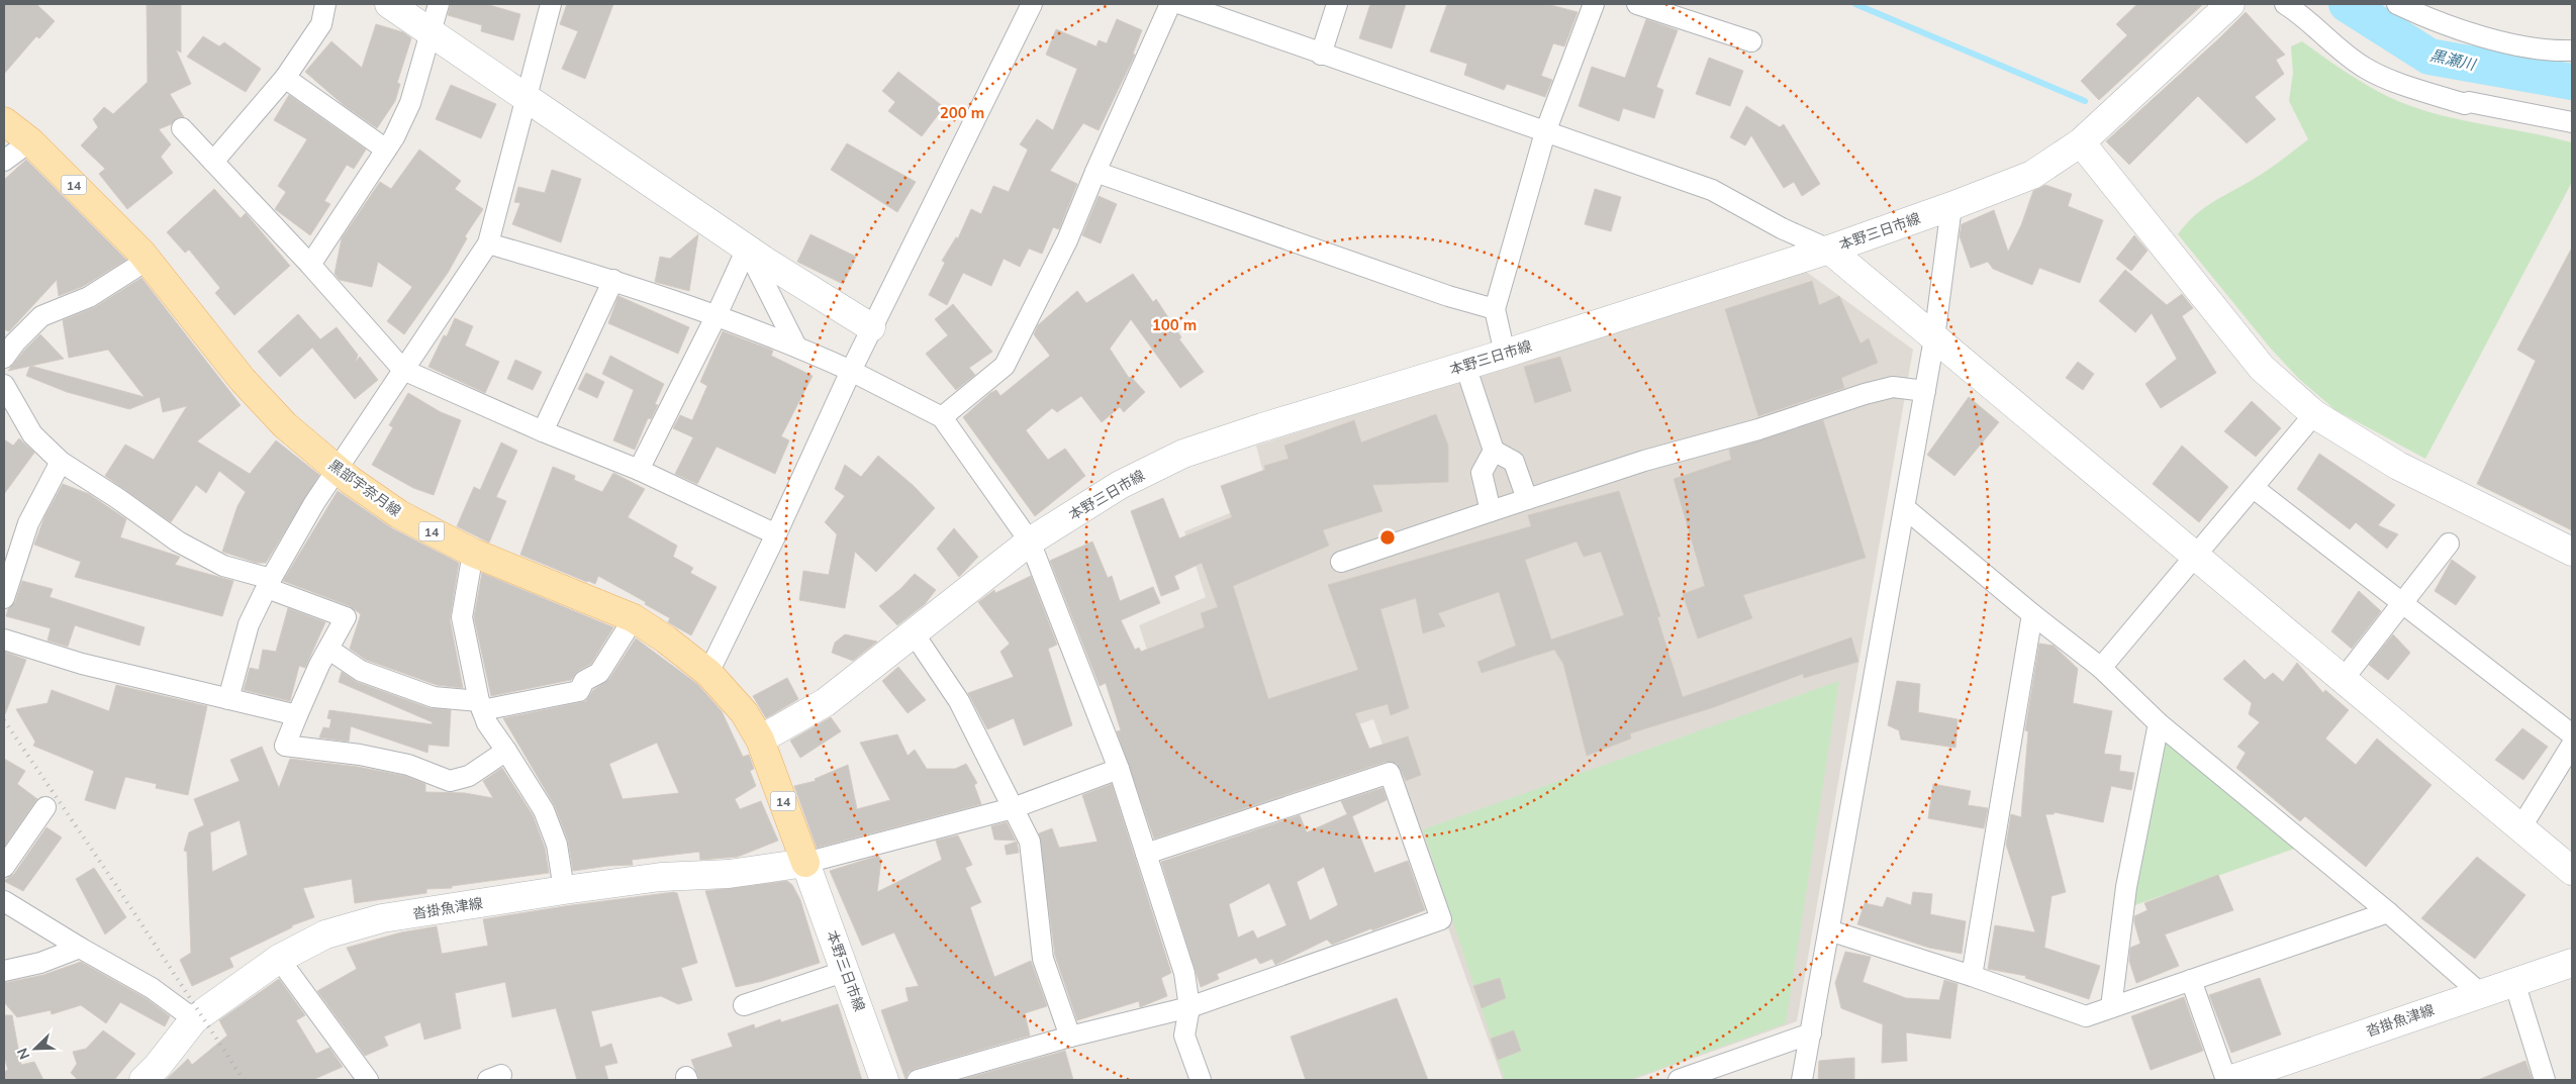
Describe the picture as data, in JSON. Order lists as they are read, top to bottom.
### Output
{
  "streets": {
    "main road": [
      "14",
      "本野三日市線",
      "黒部宇奈月線",
      "沓掛魚津線"
    ]
  },
  "crossings": [
    ["本野三日市線", "黒部宇奈月線"],
    ["本野三日市線", "沓掛魚津線"],
    ["黒部宇奈月線", "沓掛魚津線"]
  ],
  "water": ["黒瀬川"],
  "north": "bottom left",
  "rings": ["200 m", "100 m"]
}
